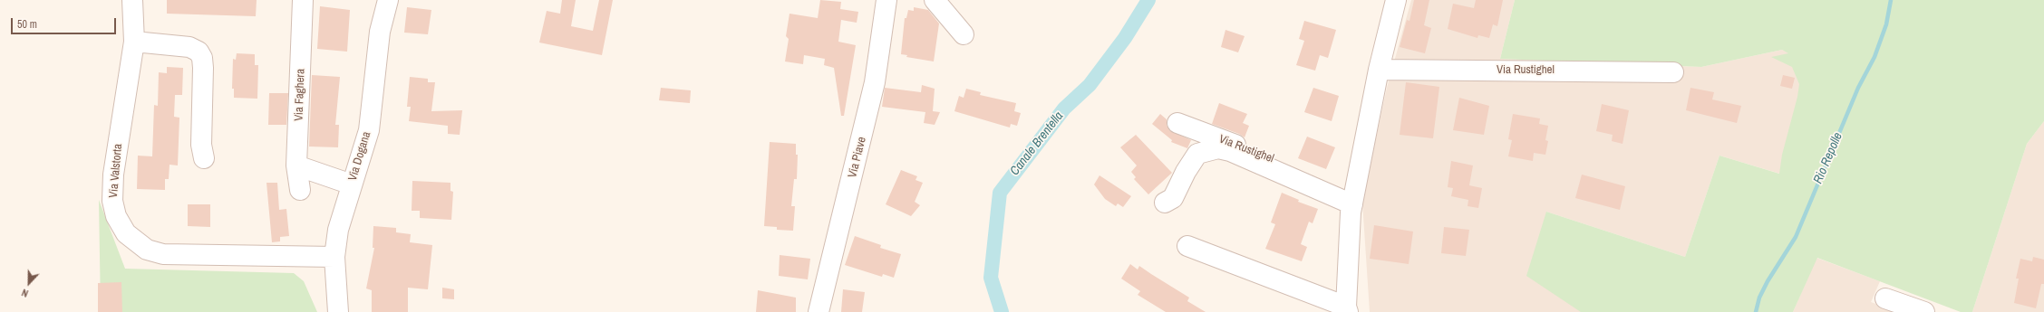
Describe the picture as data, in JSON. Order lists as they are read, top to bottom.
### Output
{
  "streets": {
    "street": [
      "Via Rustighel",
      "Via Faghera",
      "Via Dogana",
      "Via Piave",
      "Via Valstorta"
    ]
  },
  "crossings": [
    ["Via Dogana", "Via Valstorta"]
  ],
  "water": ["Canale Brentella", "Rio Repolle"],
  "scale_bar": "50 m",
  "north": "bottom"
}
